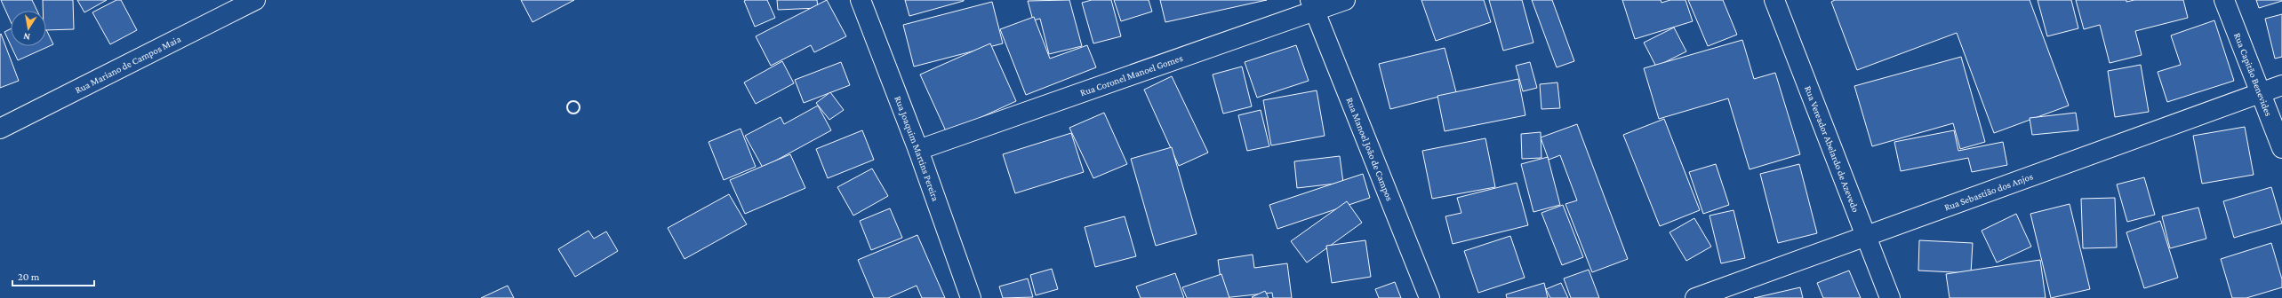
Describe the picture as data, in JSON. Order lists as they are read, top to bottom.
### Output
{
  "streets": {
    "street": [
      "Rua Mariano de Campos Maia",
      "Rua Capitão Benevides",
      "Rua Coronel Manoel Gomes",
      "Rua Joaquim Martins Pereira",
      "Rua Manoel João de Campos",
      "Rua Vereador Abelardo de Azevedo",
      "Rua Sebastião dos Anjos"
    ]
  },
  "crossings": [
    ["Rua Capitão Benevides", "Rua Sebastião dos Anjos"],
    ["Rua Coronel Manoel Gomes", "Rua Joaquim Martins Pereira"],
    ["Rua Coronel Manoel Gomes", "Rua Manoel João de Campos"],
    ["Rua Vereador Abelardo de Azevedo", "Rua Sebastião dos Anjos"]
  ],
  "scale_bar": "20 m",
  "north": "bottom"
}
